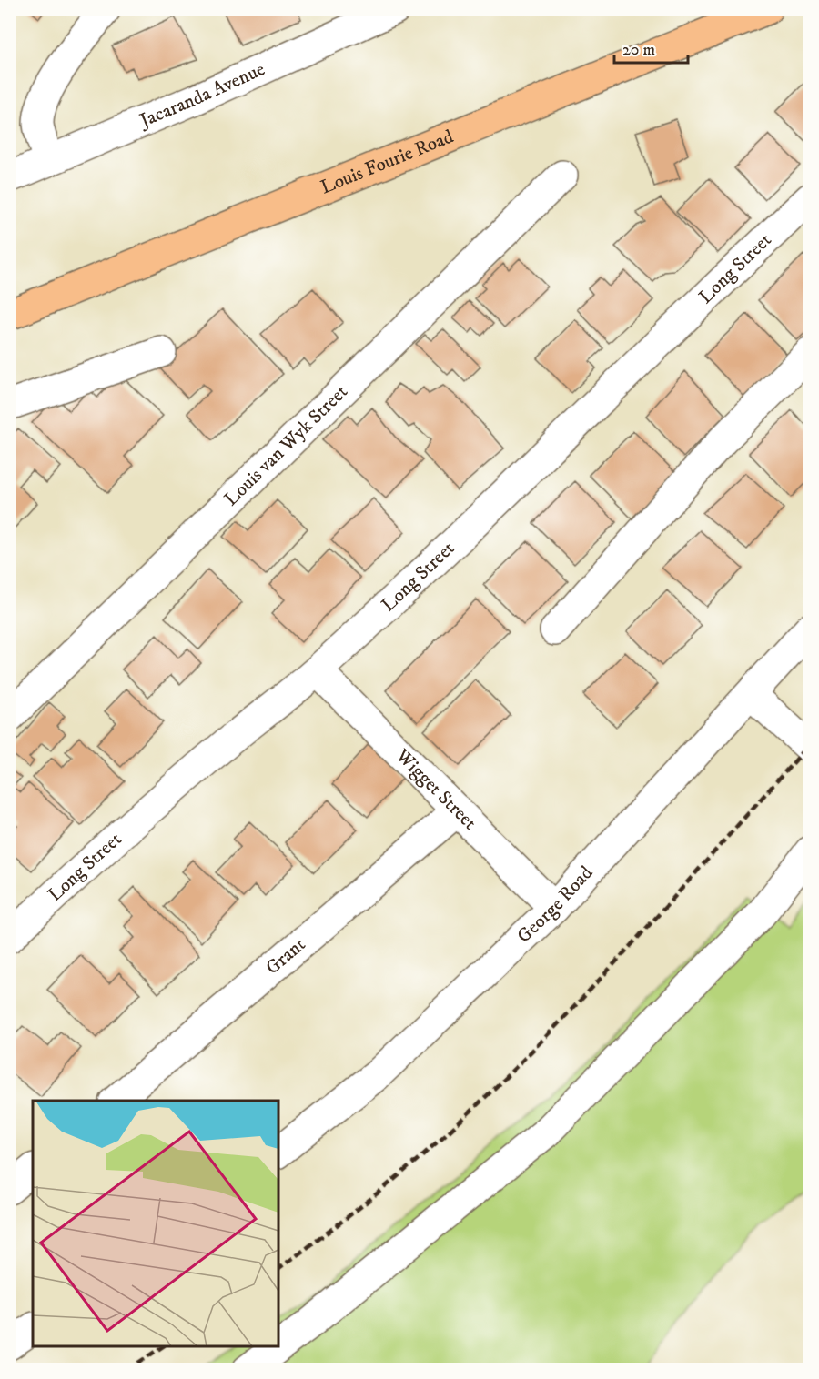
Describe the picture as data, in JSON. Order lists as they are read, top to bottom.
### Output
{
  "streets": {
    "main road": ["Louis Fourie Road"],
    "street": [
      "Jacaranda Avenue",
      "Long Street",
      "Louis van Wyk Street",
      "Wigget Street",
      "George Road",
      "Grant"
    ]
  },
  "crossings": [
    ["Long Street", "Wigget Street"],
    ["Wigget Street", "George Road"],
    ["Wigget Street", "Grant"]
  ],
  "scale_bar": "20 m"
}
